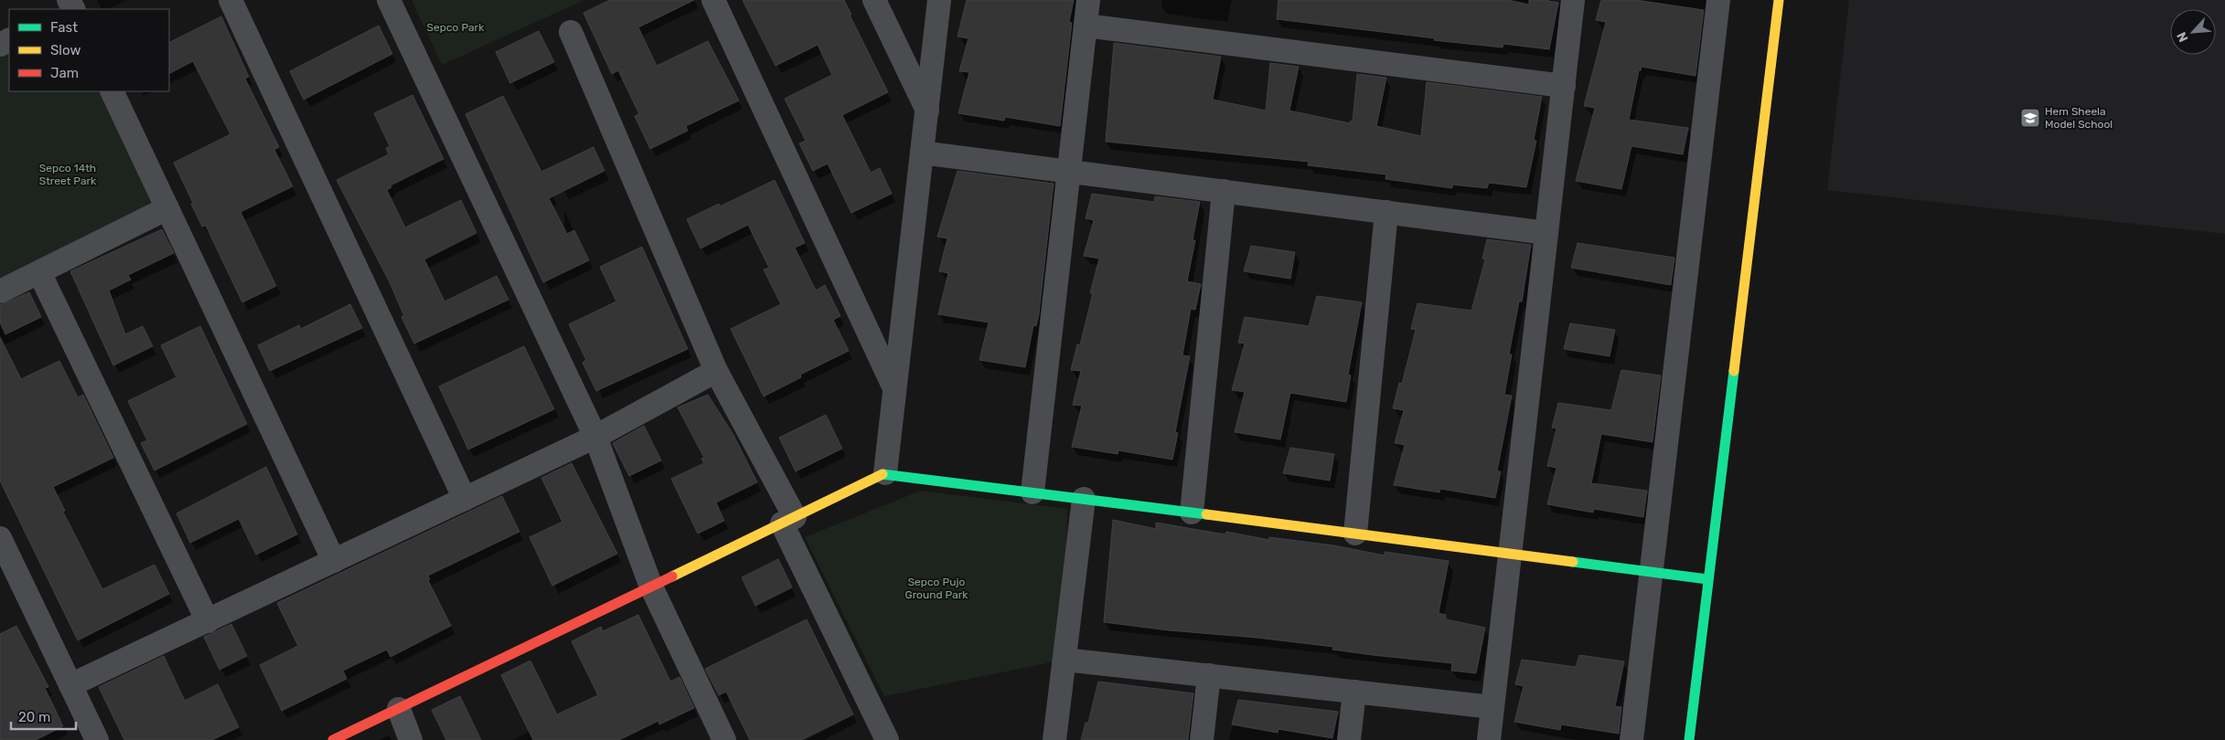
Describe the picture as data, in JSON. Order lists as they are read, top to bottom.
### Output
{
  "parks": ["Sepco Park", "Sepco 14th Street Park", "Sepco Pujo Ground Park"],
  "places": {
    "school or university": ["Hem Sheela Model School"]
  },
  "legend": ["Fast", "Slow", "Jam"],
  "scale_bar": "20 m",
  "north": "bottom left"
}
